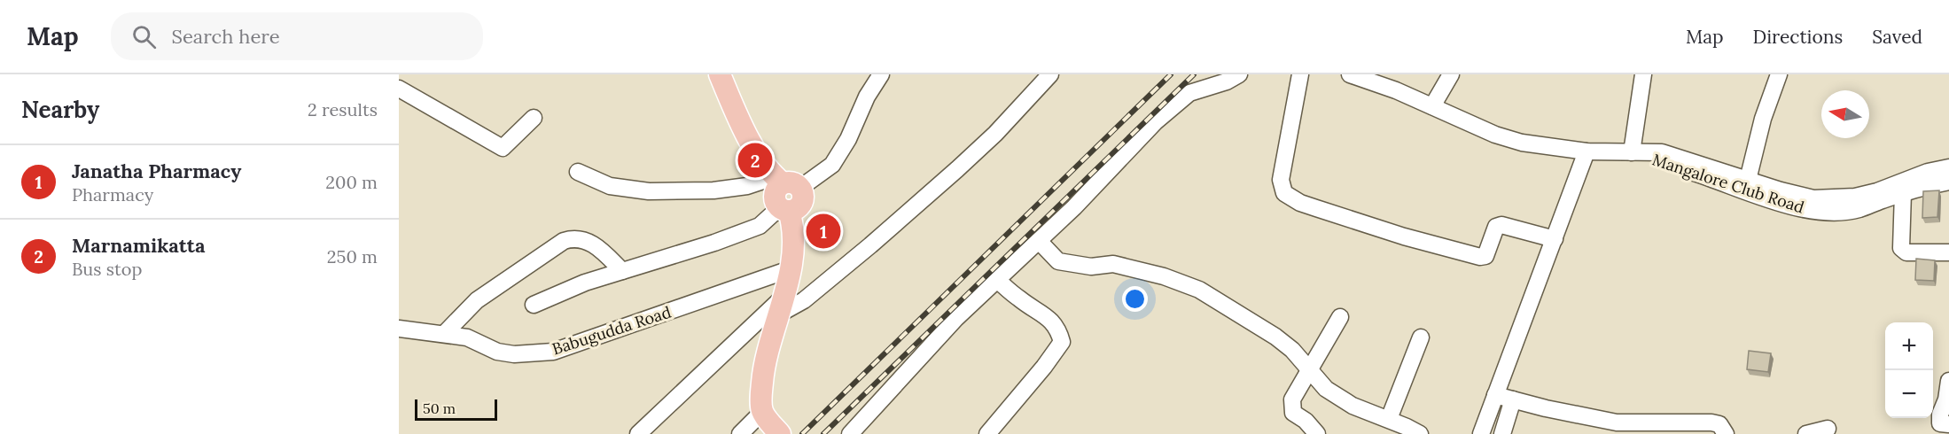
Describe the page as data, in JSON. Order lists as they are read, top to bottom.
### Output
{
  "streets": {
    "street": ["Mangalore Club Road", "Babugudda Road"]
  },
  "scale_bar": "50 m",
  "north": "left",
  "page": {
    "header": "Map",
    "search": "Search here",
    "nav": ["Map", "Directions", "Saved"],
    "heading": ["Nearby", "2 results"],
    "pins": ["2", "1"],
    "list": [
      {
        "mark": "1",
        "name": "Janatha Pharmacy",
        "note": "Pharmacy",
        "value": "200 m"
      },
      {
        "mark": "2",
        "name": "Marnamikatta",
        "note": "Bus stop",
        "value": "250 m"
      }
    ],
    "map_buttons": ["+", "−"],
    "scale": "50 m"
  }
}
